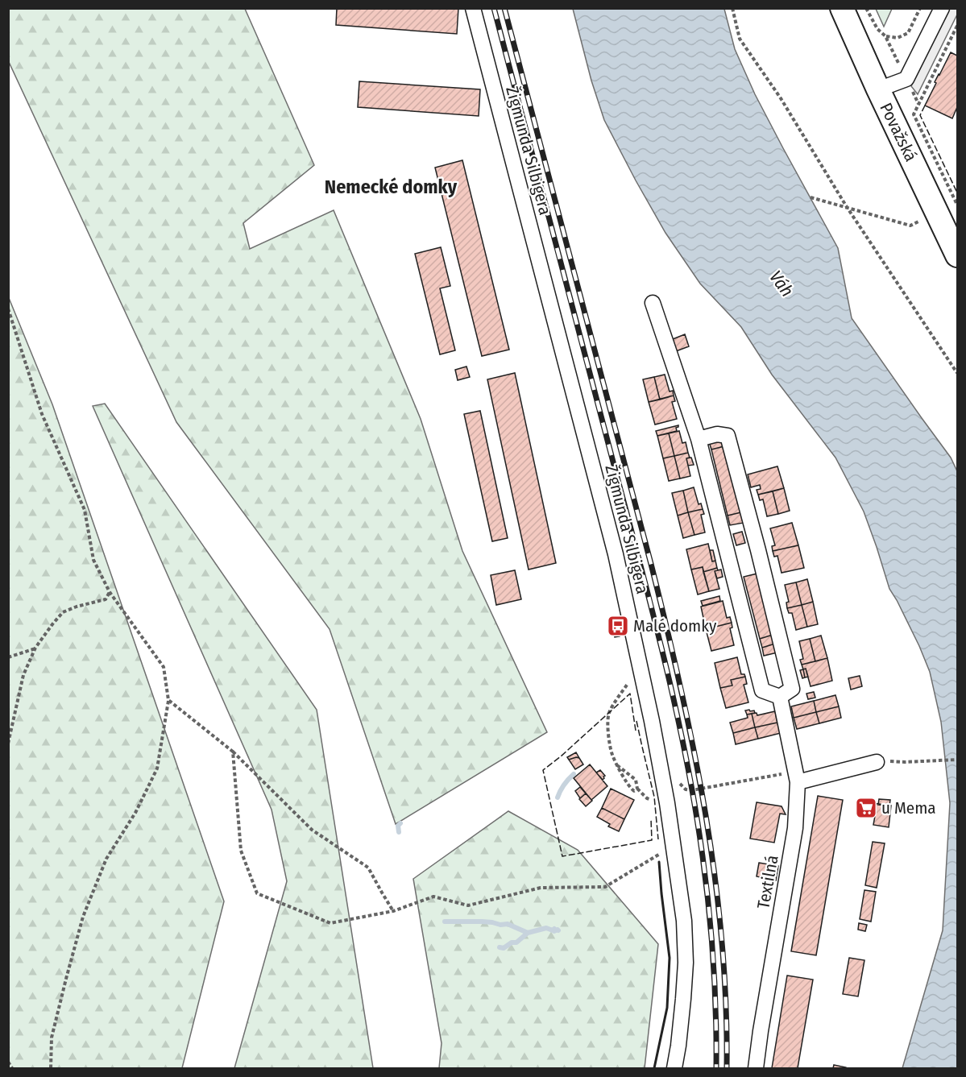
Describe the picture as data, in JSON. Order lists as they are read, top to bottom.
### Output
{
  "streets": {
    "main road": ["Považská"],
    "street": ["Žigmunda Silbigera", "Textilná"]
  },
  "districts": ["Nemecké domky"],
  "water": ["Váh"],
  "places": {
    "bus stop": ["Malé domky"],
    "supermarket": ["u Mema"]
  }
}
